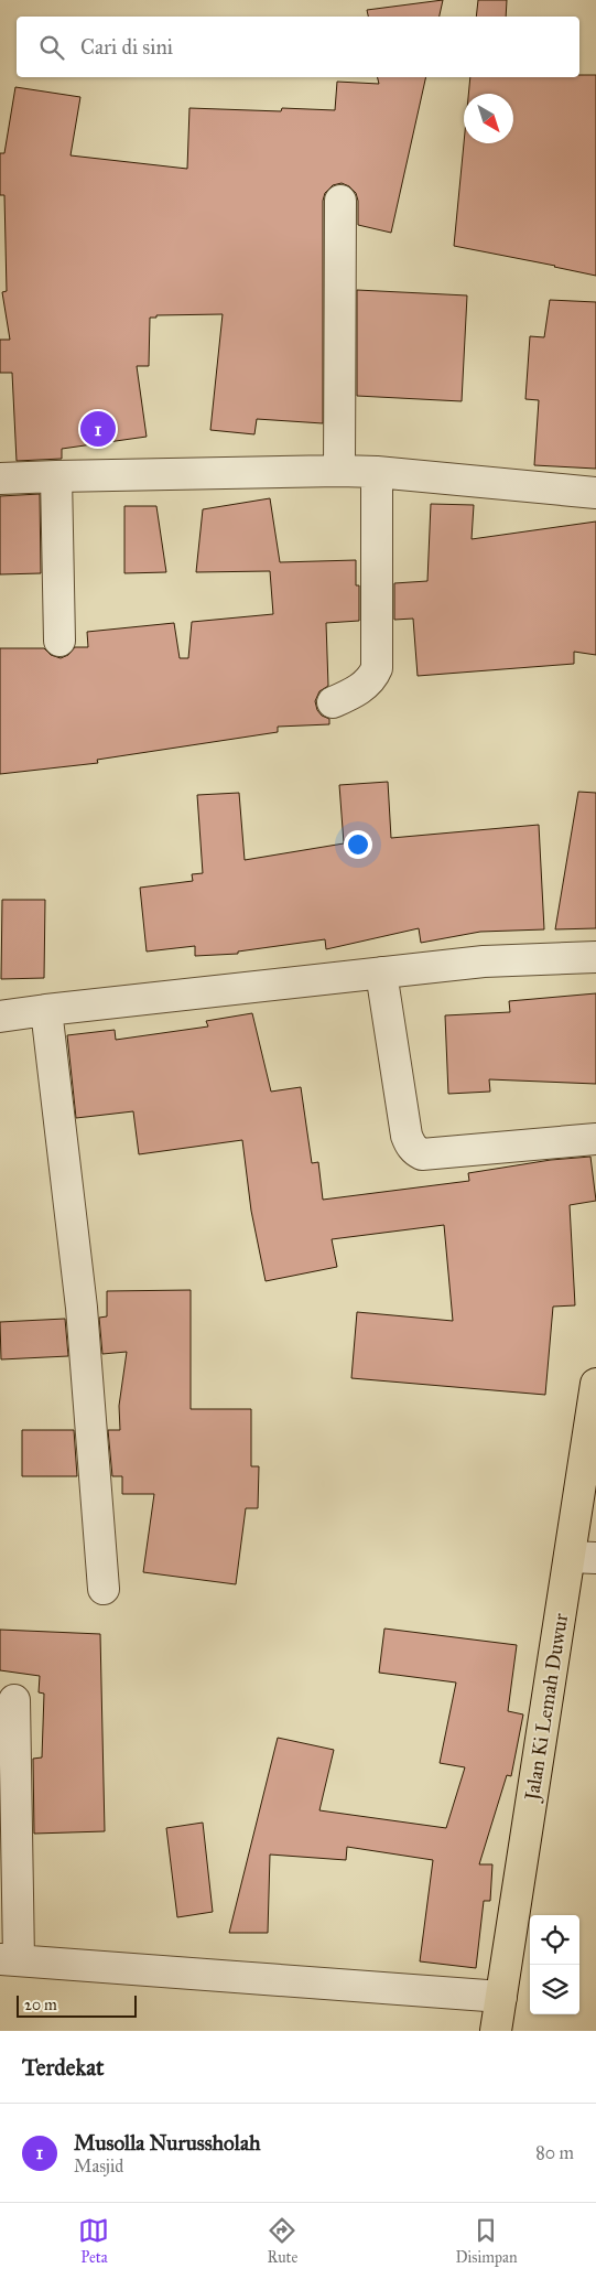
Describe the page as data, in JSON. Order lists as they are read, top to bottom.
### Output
{
  "streets": {
    "main road": ["Jalan Ki Lemah Duwur"]
  },
  "scale_bar": "20 m",
  "north": "bottom right",
  "page": {
    "search": "Cari di sini",
    "pins": "1",
    "scale": "20 m",
    "heading": "Terdekat",
    "list": [
      {
        "mark": "1",
        "name": "Musolla Nurussholah",
        "note": "Masjid",
        "value": "80 m"
      }
    ],
    "nav": ["Peta", "Rute", "Disimpan"]
  }
}
